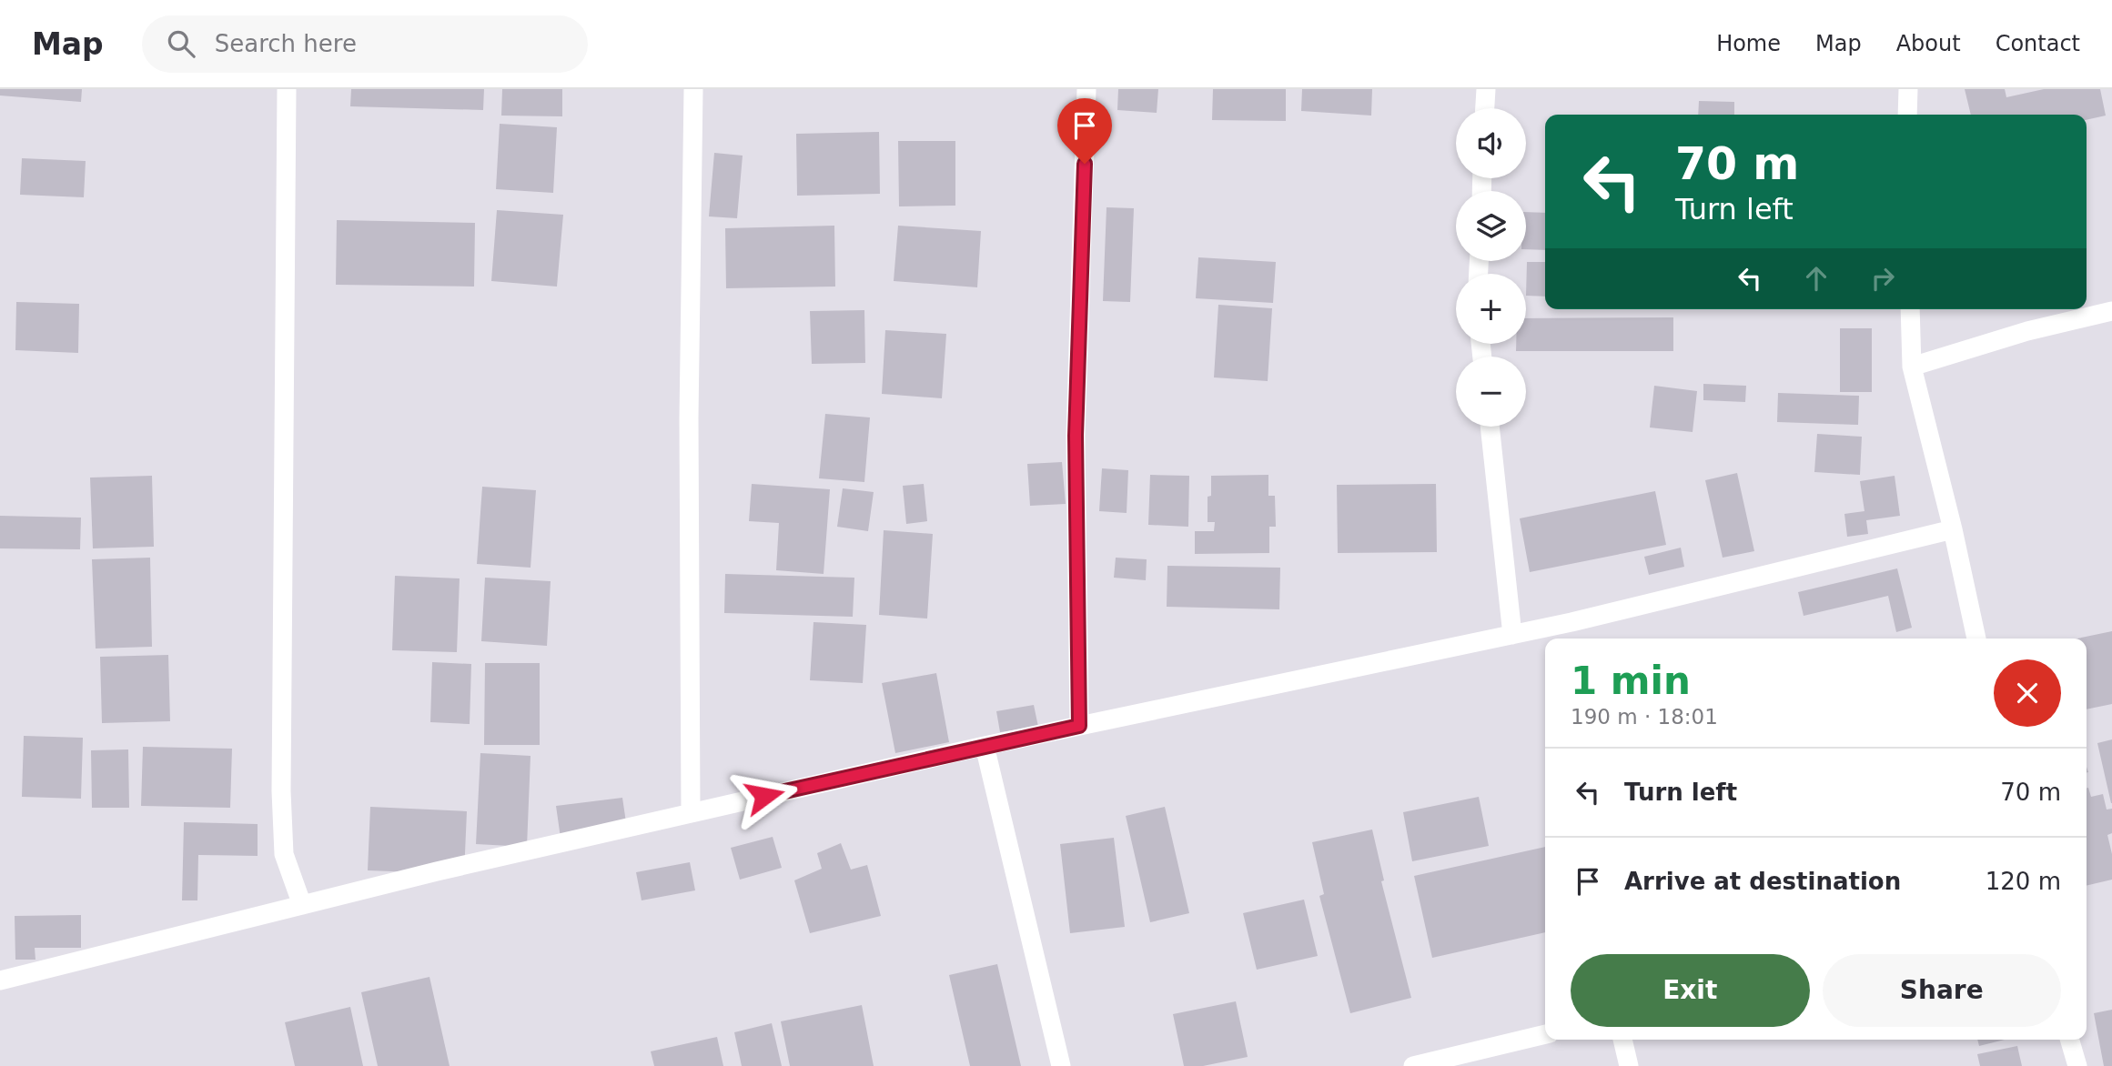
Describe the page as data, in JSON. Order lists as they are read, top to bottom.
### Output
{
  "page": {
    "header": "Map",
    "search": "Search here",
    "nav": [
      "Home",
      "Map",
      "About",
      "Contact"
    ],
    "map_buttons": ["+", "−"],
    "turn": ["70 m", "Turn left"],
    "heading": ["1 min", "190 m · 18:01"],
    "list": [
      {
        "name": "Turn left",
        "value": "70 m"
      },
      {
        "name": "Arrive at destination",
        "value": "120 m"
      }
    ],
    "buttons": ["Exit", "Share"]
  }
}
